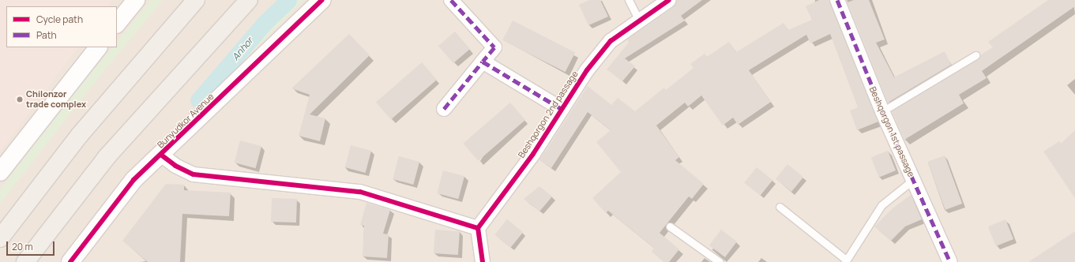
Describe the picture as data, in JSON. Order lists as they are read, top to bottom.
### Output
{
  "streets": {
    "street": ["Beshqorgon 2nd passage", "Bunyudkor Avenue", "Beshqorgon 1st passage"]
  },
  "water": ["Anhor"],
  "places": ["Chilonzor trade complex"],
  "legend": ["Cycle path", "Path"],
  "scale_bar": "20 m"
}
